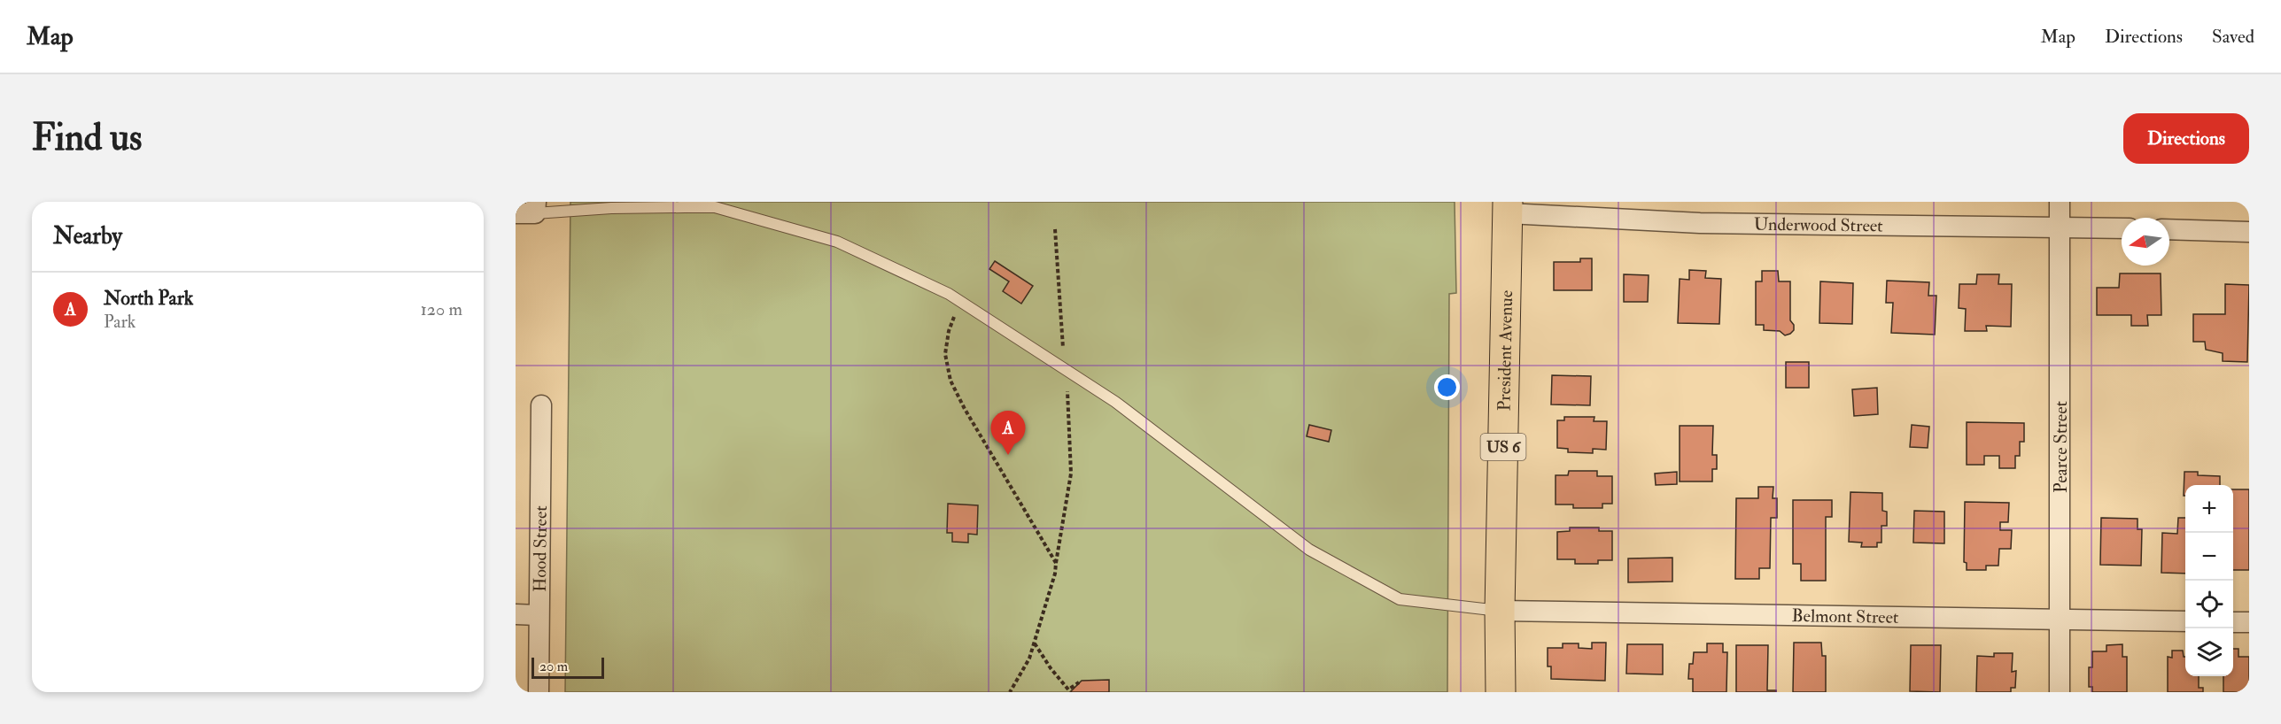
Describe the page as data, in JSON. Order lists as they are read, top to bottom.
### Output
{
  "streets": {
    "main road": ["President Avenue", "US 6"],
    "street": [
      "Underwood Street",
      "Pearce Street",
      "Hood Street",
      "Belmont Street"
    ]
  },
  "crossings": [
    ["Underwood Street", "President Avenue"],
    ["Underwood Street", "Pearce Street"],
    ["President Avenue", "Belmont Street"],
    ["Pearce Street", "Belmont Street"]
  ],
  "scale_bar": "20 m",
  "north": "left",
  "page": {
    "header": "Map",
    "nav": ["Map", "Directions", "Saved"],
    "buttons": "Directions",
    "title": "Find us",
    "heading": "Nearby",
    "list": [
      {
        "mark": "A",
        "name": "North Park",
        "note": "Park",
        "value": "120 m"
      }
    ],
    "pins": "A",
    "map_buttons": ["+", "−"],
    "scale": "20 m"
  }
}
